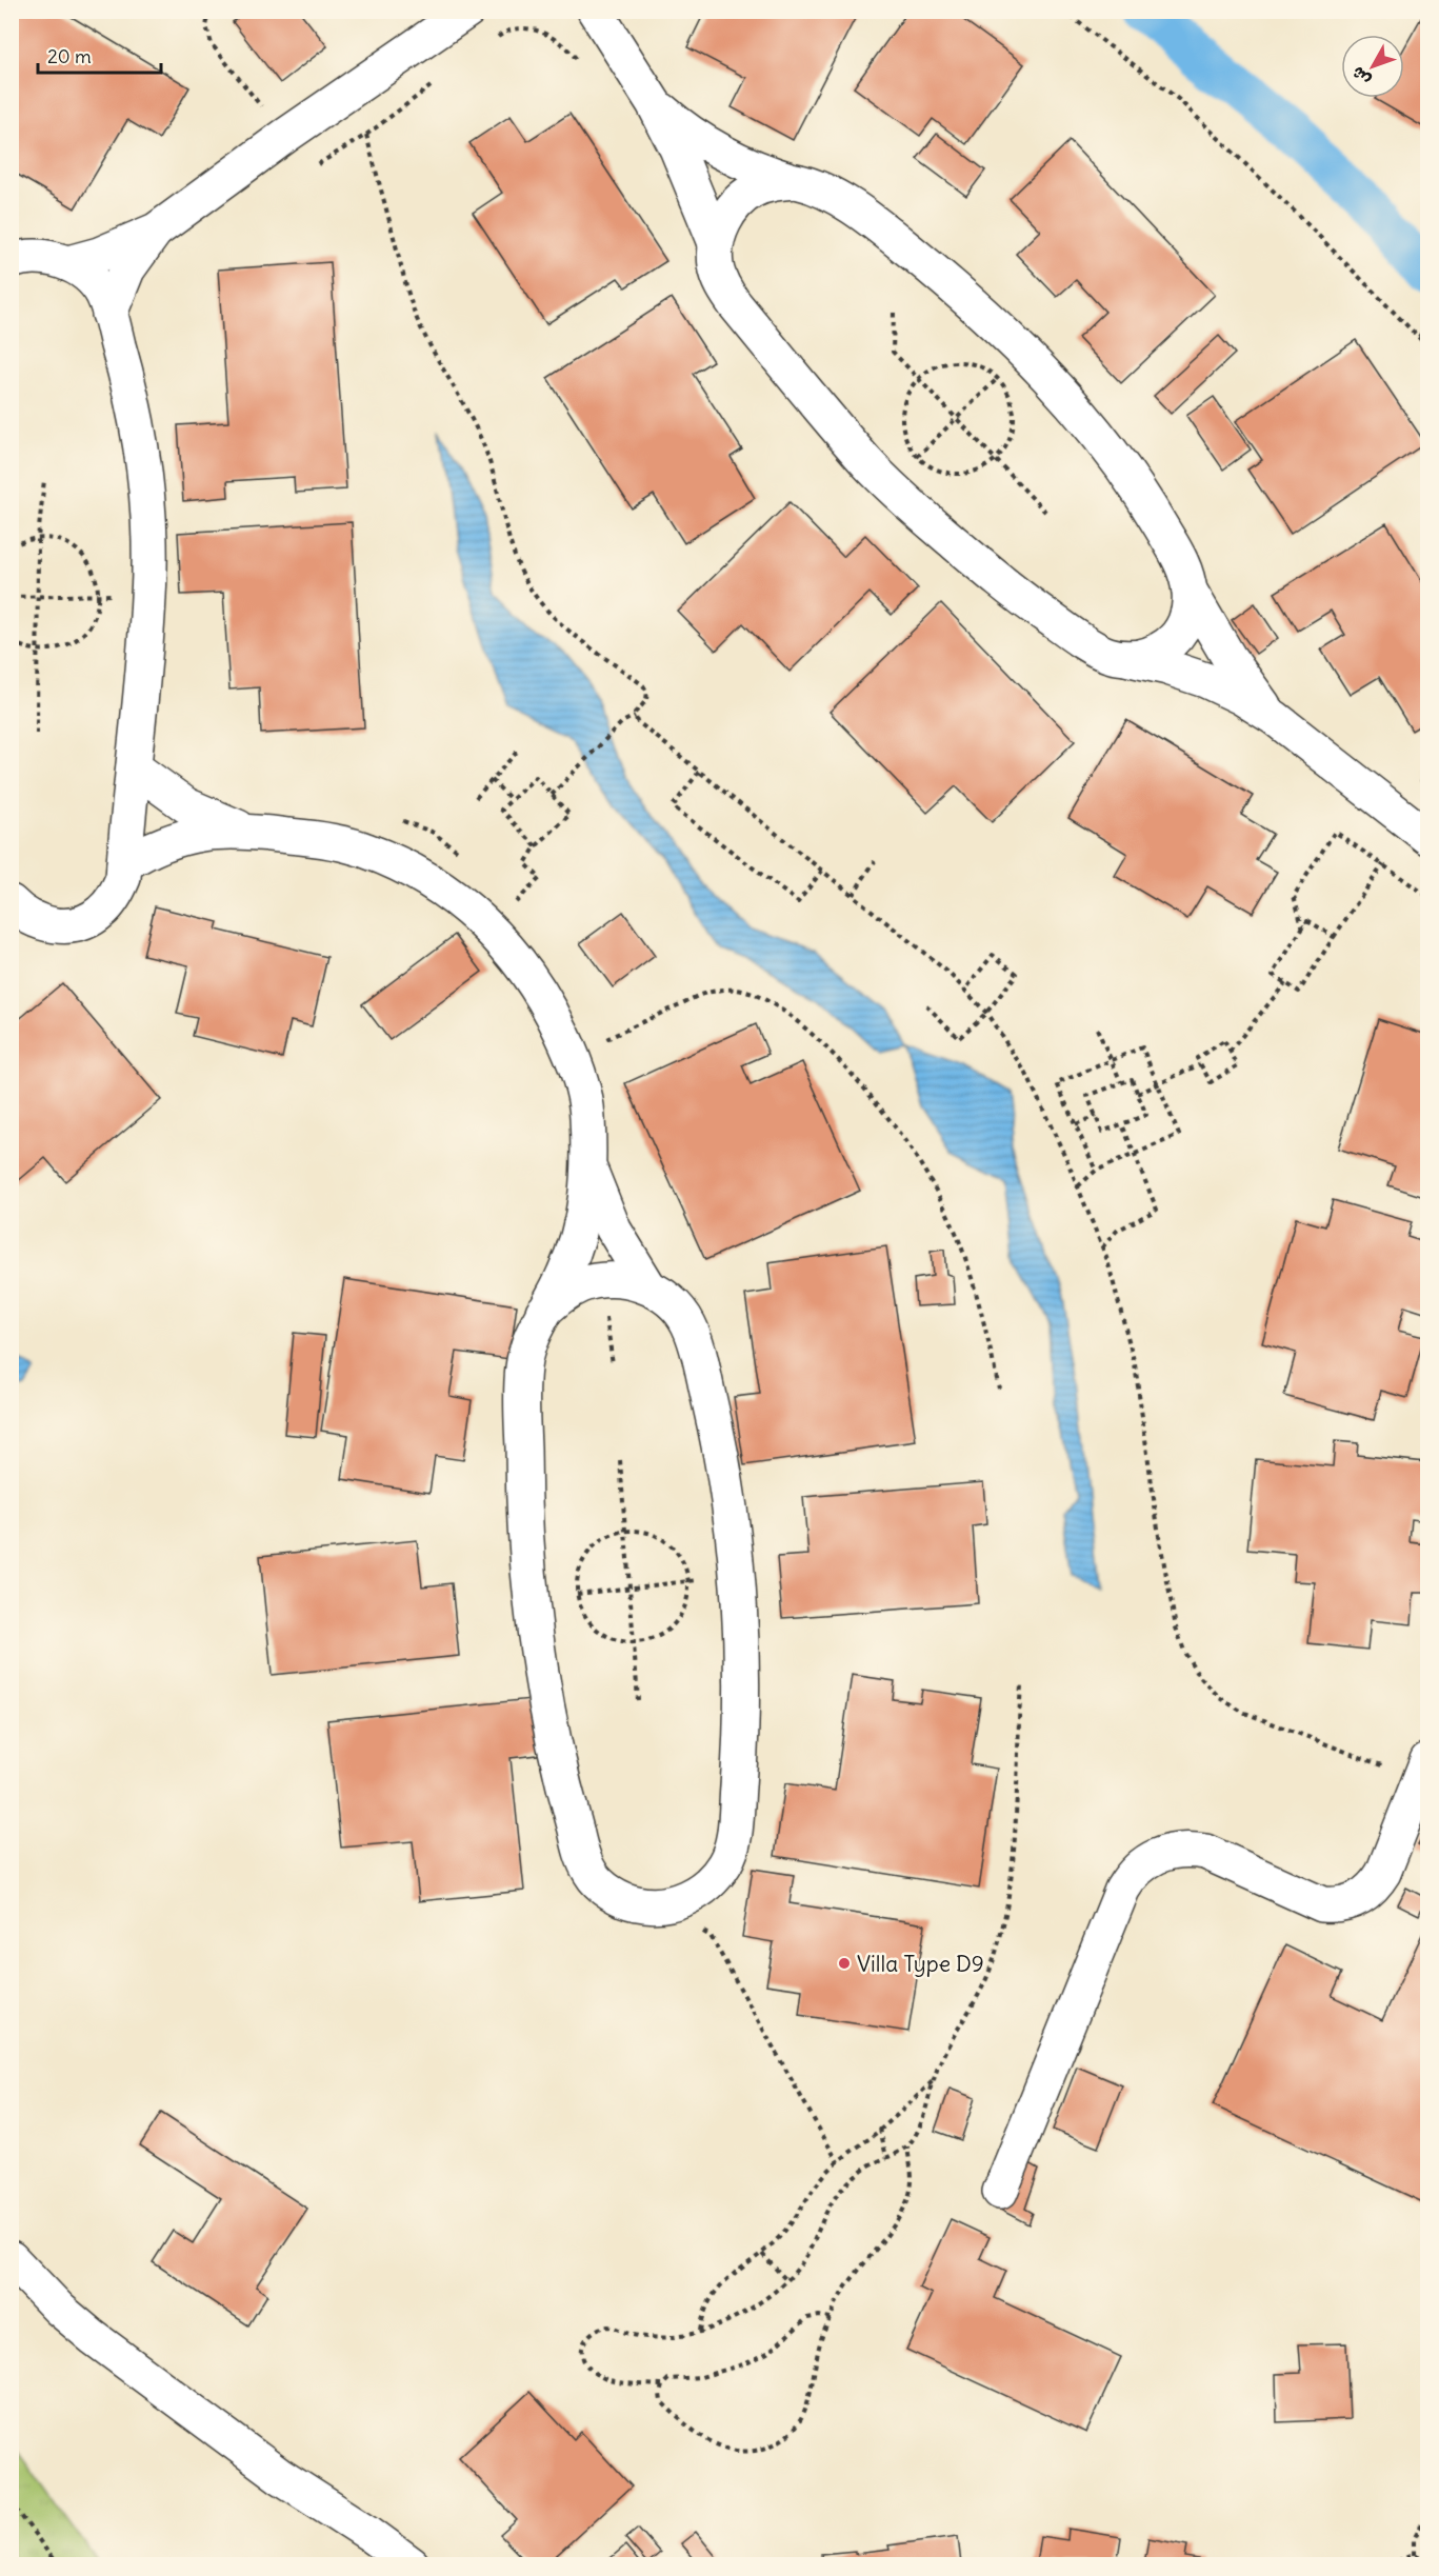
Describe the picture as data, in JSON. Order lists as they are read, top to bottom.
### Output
{
  "places": ["Villa Type D9"],
  "scale_bar": "20 m",
  "north": "bottom left"
}
